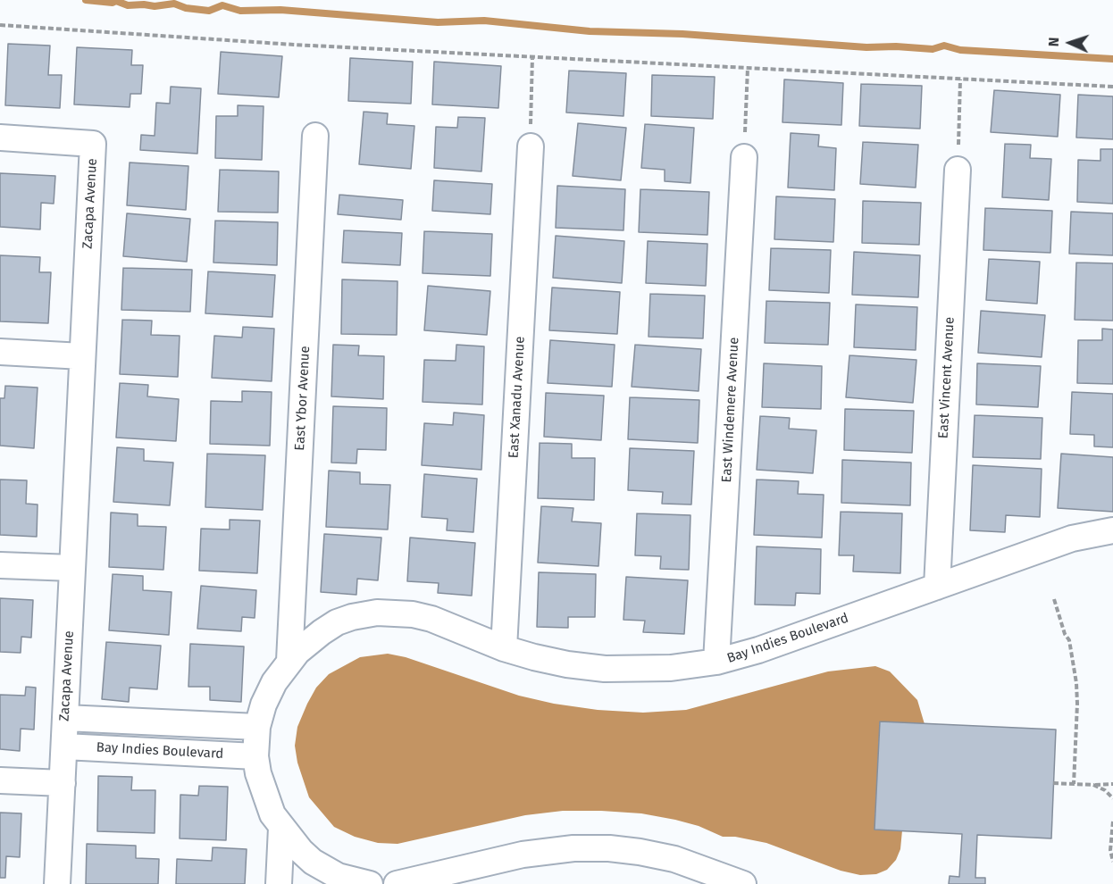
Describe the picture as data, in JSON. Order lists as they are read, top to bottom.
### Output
{
  "streets": {
    "street": [
      "Zacapa Avenue",
      "East Vincent Avenue",
      "East Xanadu Avenue",
      "East Ybor Avenue",
      "East Windemere Avenue",
      "Bay Indies Boulevard"
    ]
  },
  "crossings": [
    ["Zacapa Avenue", "Bay Indies Boulevard"],
    ["East Vincent Avenue", "Bay Indies Boulevard"],
    ["East Xanadu Avenue", "Bay Indies Boulevard"],
    ["East Ybor Avenue", "Bay Indies Boulevard"],
    ["East Windemere Avenue", "Bay Indies Boulevard"]
  ],
  "north": "left"
}
